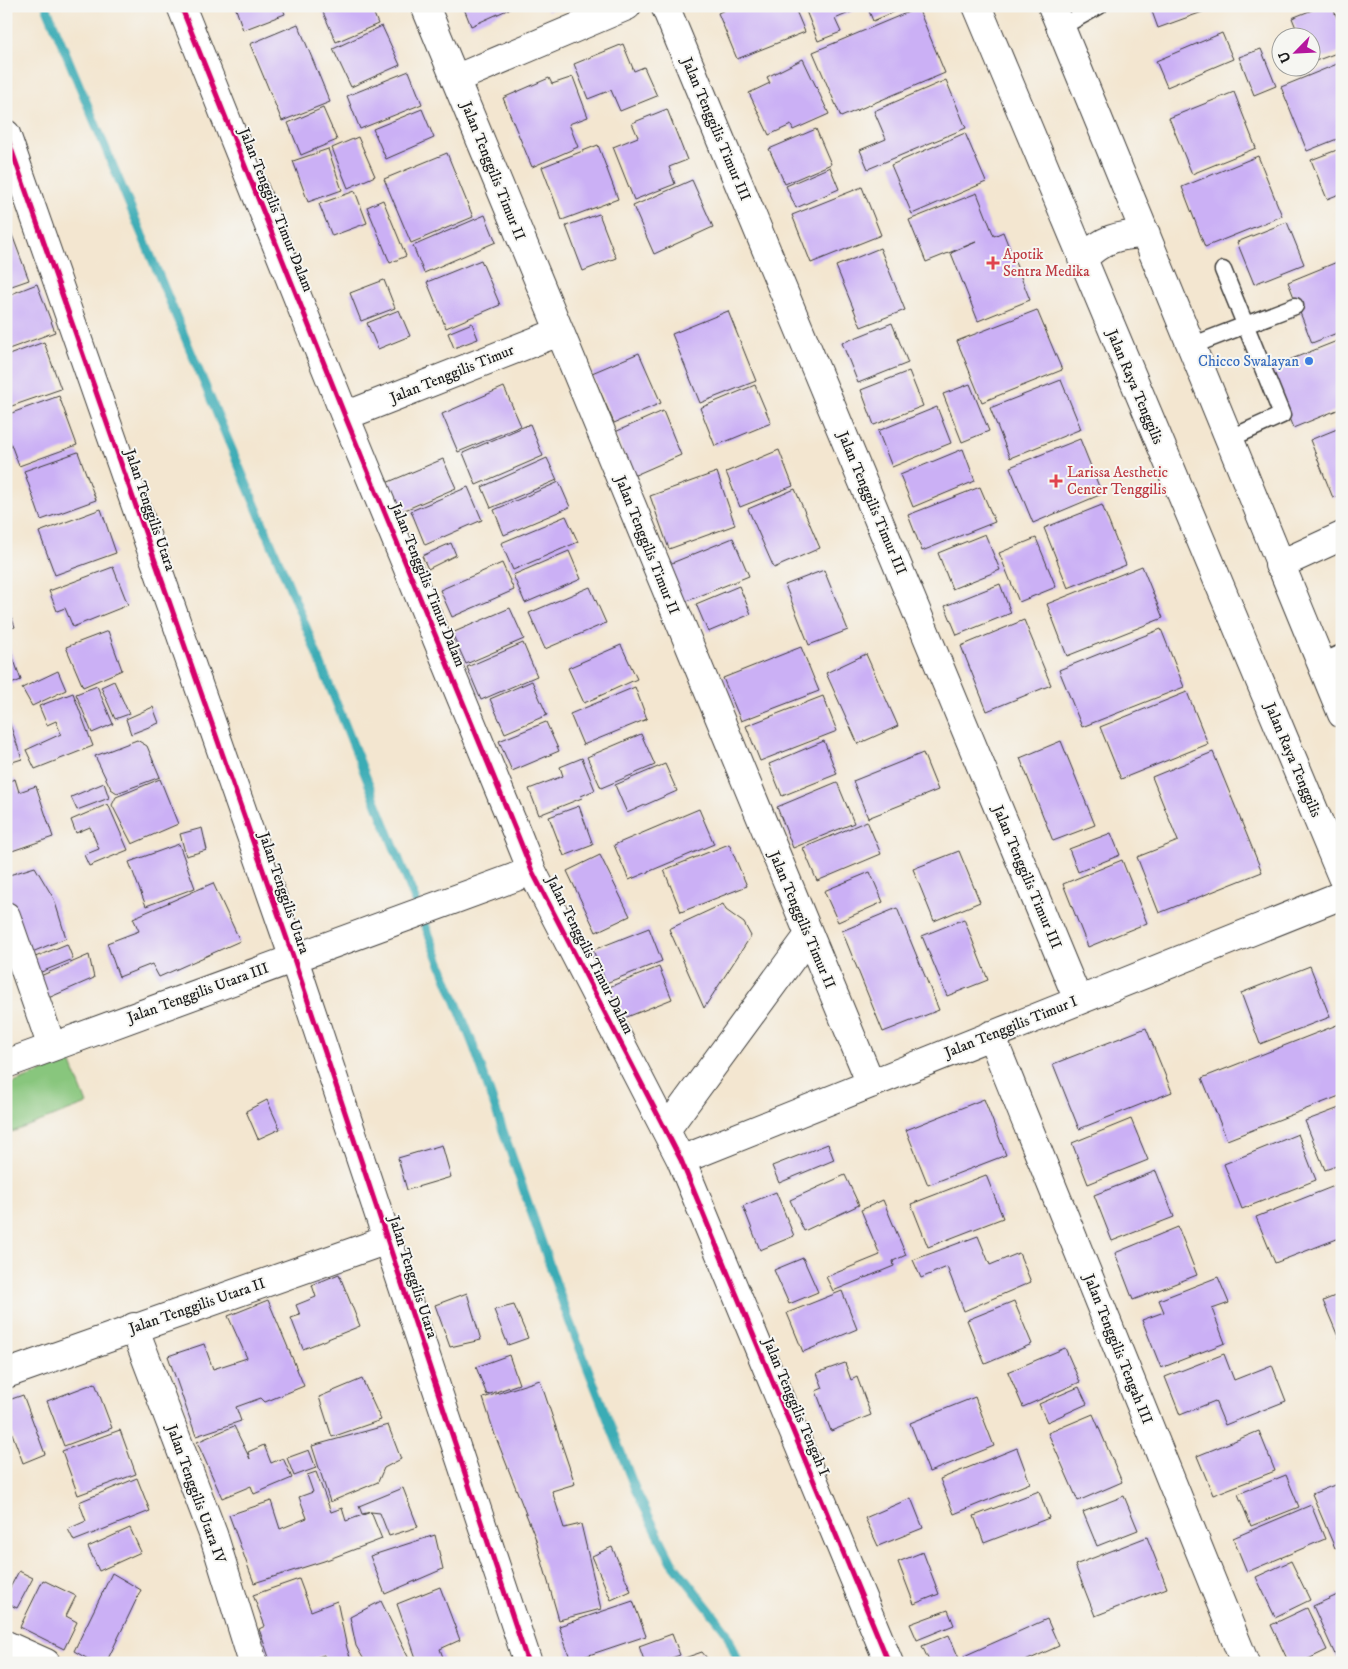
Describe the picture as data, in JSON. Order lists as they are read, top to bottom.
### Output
{
  "streets": {
    "street": [
      "Jalan Tenggilis Timur III",
      "Jalan Tenggilis Timur II",
      "Jalan Tenggilis Timur Dalam",
      "Jalan Tenggilis Timur",
      "Jalan Raya Tenggilis",
      "Jalan Tenggilis Utara",
      "Jalan Tenggilis Utara III",
      "Jalan Tenggilis Timur I",
      "Jalan Tenggilis Utara II",
      "Jalan Tenggilis Tengah III",
      "Jalan Tenggilis Tengah I",
      "Jalan Tenggilis Utara IV"
    ]
  },
  "crossings": [
    ["Jalan Tenggilis Timur III", "Jalan Tenggilis Timur I"],
    ["Jalan Tenggilis Timur II", "Jalan Tenggilis Timur"],
    ["Jalan Tenggilis Timur II", "Jalan Tenggilis Timur I"],
    ["Jalan Tenggilis Timur Dalam", "Jalan Tenggilis Timur"],
    ["Jalan Tenggilis Timur Dalam", "Jalan Tenggilis Utara III"],
    ["Jalan Tenggilis Timur Dalam", "Jalan Tenggilis Timur I"],
    ["Jalan Tenggilis Timur Dalam", "Jalan Tenggilis Tengah I"],
    ["Jalan Tenggilis Utara", "Jalan Tenggilis Utara III"],
    ["Jalan Tenggilis Utara", "Jalan Tenggilis Utara II"],
    ["Jalan Tenggilis Timur I", "Jalan Tenggilis Tengah III"],
    ["Jalan Tenggilis Timur I", "Jalan Tenggilis Tengah I"],
    ["Jalan Tenggilis Utara II", "Jalan Tenggilis Utara IV"]
  ],
  "places": {
    "health": ["Apotik Sentra Medika", "Larissa Aesthetic Center Tenggilis"],
    "other": ["Chicco Swalayan"]
  },
  "north": "bottom left"
}
